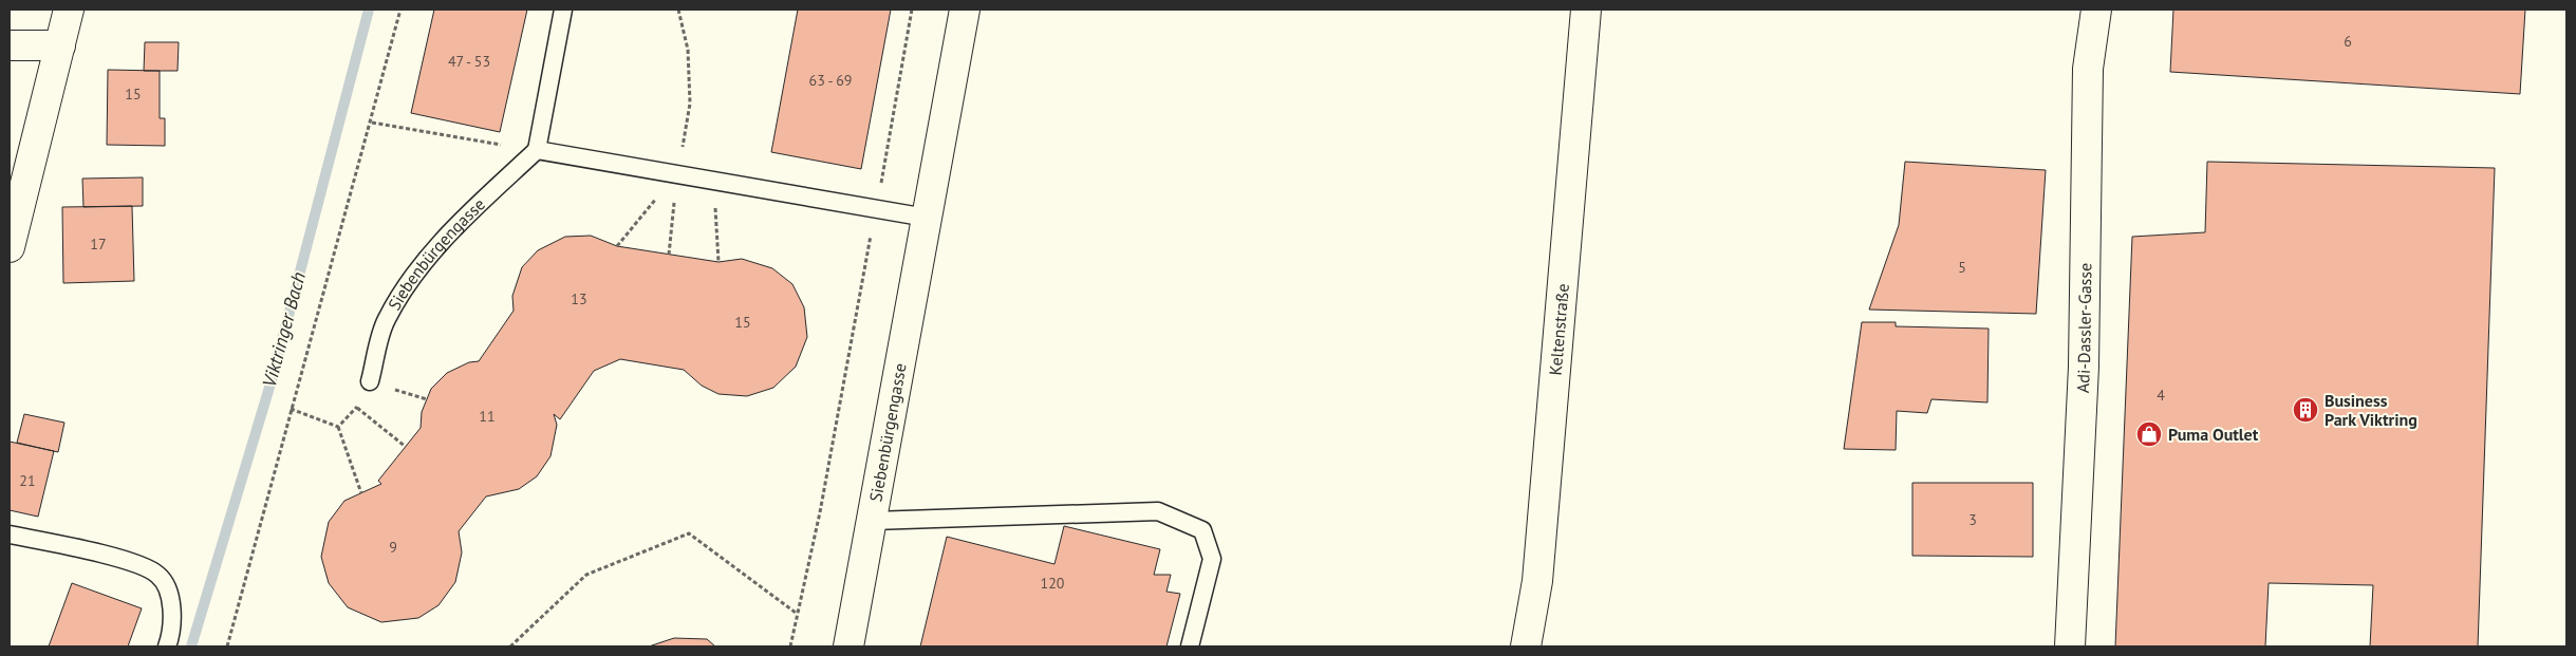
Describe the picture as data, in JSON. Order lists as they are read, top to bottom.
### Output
{
  "streets": {
    "street": ["Siebenbürgengasse", "Adi-Dassler-Gasse", "Keltenstraße"]
  },
  "water": ["Viktringer Bach"],
  "places": {
    "building": ["Business Park Viktring"],
    "shop": ["Puma Outlet"]
  },
  "house_numbers": [
    "6",
    "47 - 53",
    "63 - 69",
    "15",
    "17",
    "5",
    "13",
    "15",
    "4",
    "11",
    "21",
    "3",
    "9",
    "120"
  ]
}
